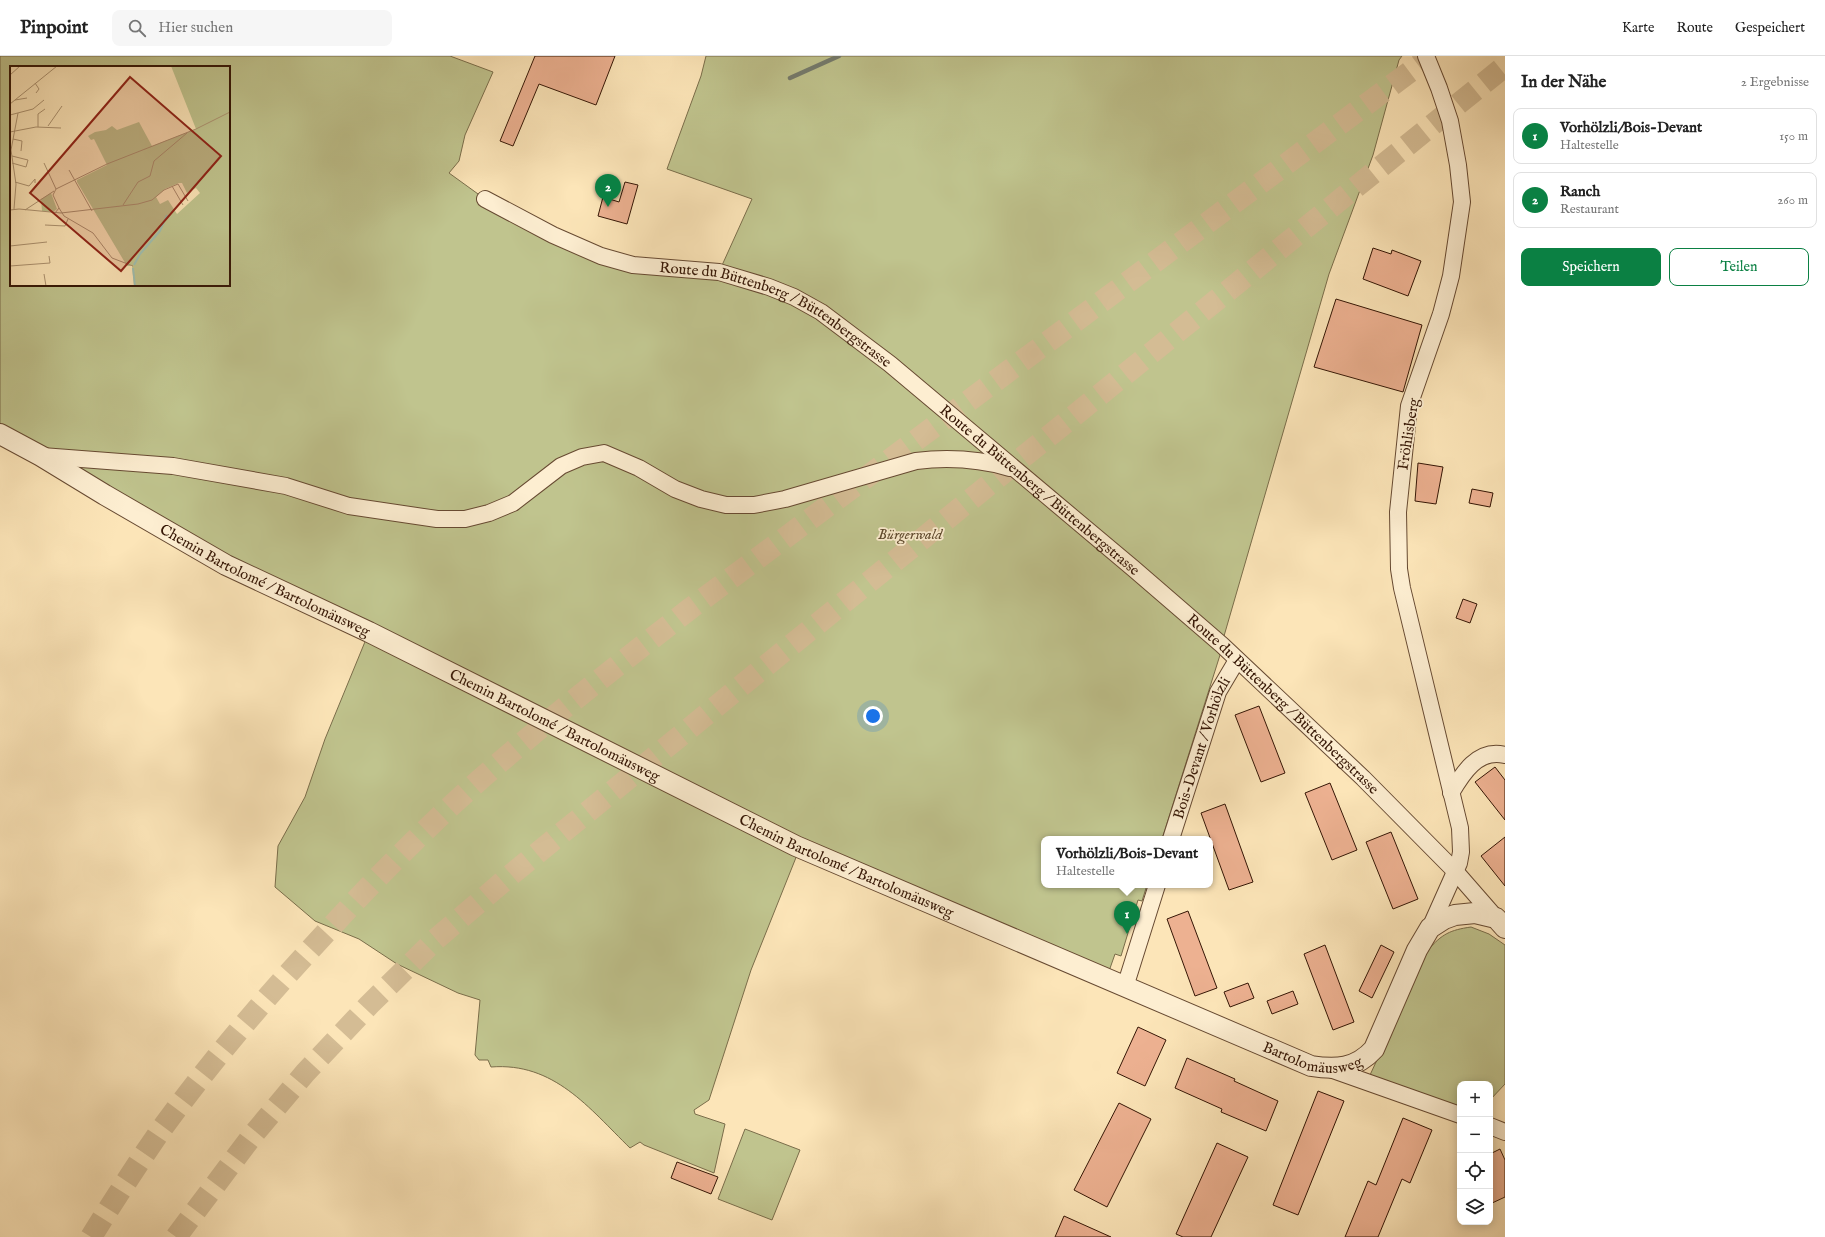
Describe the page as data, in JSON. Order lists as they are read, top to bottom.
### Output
{
  "streets": {
    "street": [
      "Route du Büttenberg / Büttenbergstrasse",
      "Fröhlisberg",
      "Chemin Bartolomé / Bartolomäusweg",
      "Bois-Devant / Vorhölzli",
      "Bartolomäusweg"
    ]
  },
  "crossings": [
    ["Route du Büttenberg / Büttenbergstrasse", "Fröhlisberg"],
    ["Route du Büttenberg / Büttenbergstrasse", "Bois-Devant / Vorhölzli"],
    ["Route du Büttenberg / Büttenbergstrasse", "Bartolomäusweg"],
    ["Fröhlisberg", "Bartolomäusweg"],
    ["Chemin Bartolomé / Bartolomäusweg", "Bartolomäusweg"]
  ],
  "parks": ["Bürgerwald"],
  "page": {
    "header": "Pinpoint",
    "search": "Hier suchen",
    "nav": ["Karte", "Route", "Gespeichert"],
    "heading": ["In der Nähe", "2 Ergebnisse"],
    "list": [
      {
        "mark": "1",
        "name": "Vorhölzli/Bois-Devant",
        "note": "Haltestelle",
        "value": "150 m"
      },
      {
        "mark": "2",
        "name": "Ranch",
        "note": "Restaurant",
        "value": "260 m"
      }
    ],
    "pins": ["2", "1"],
    "buttons": ["Speichern", "Teilen"],
    "popup": ["Vorhölzli/Bois-Devant", "Haltestelle"],
    "map_buttons": ["+", "−"]
  }
}
